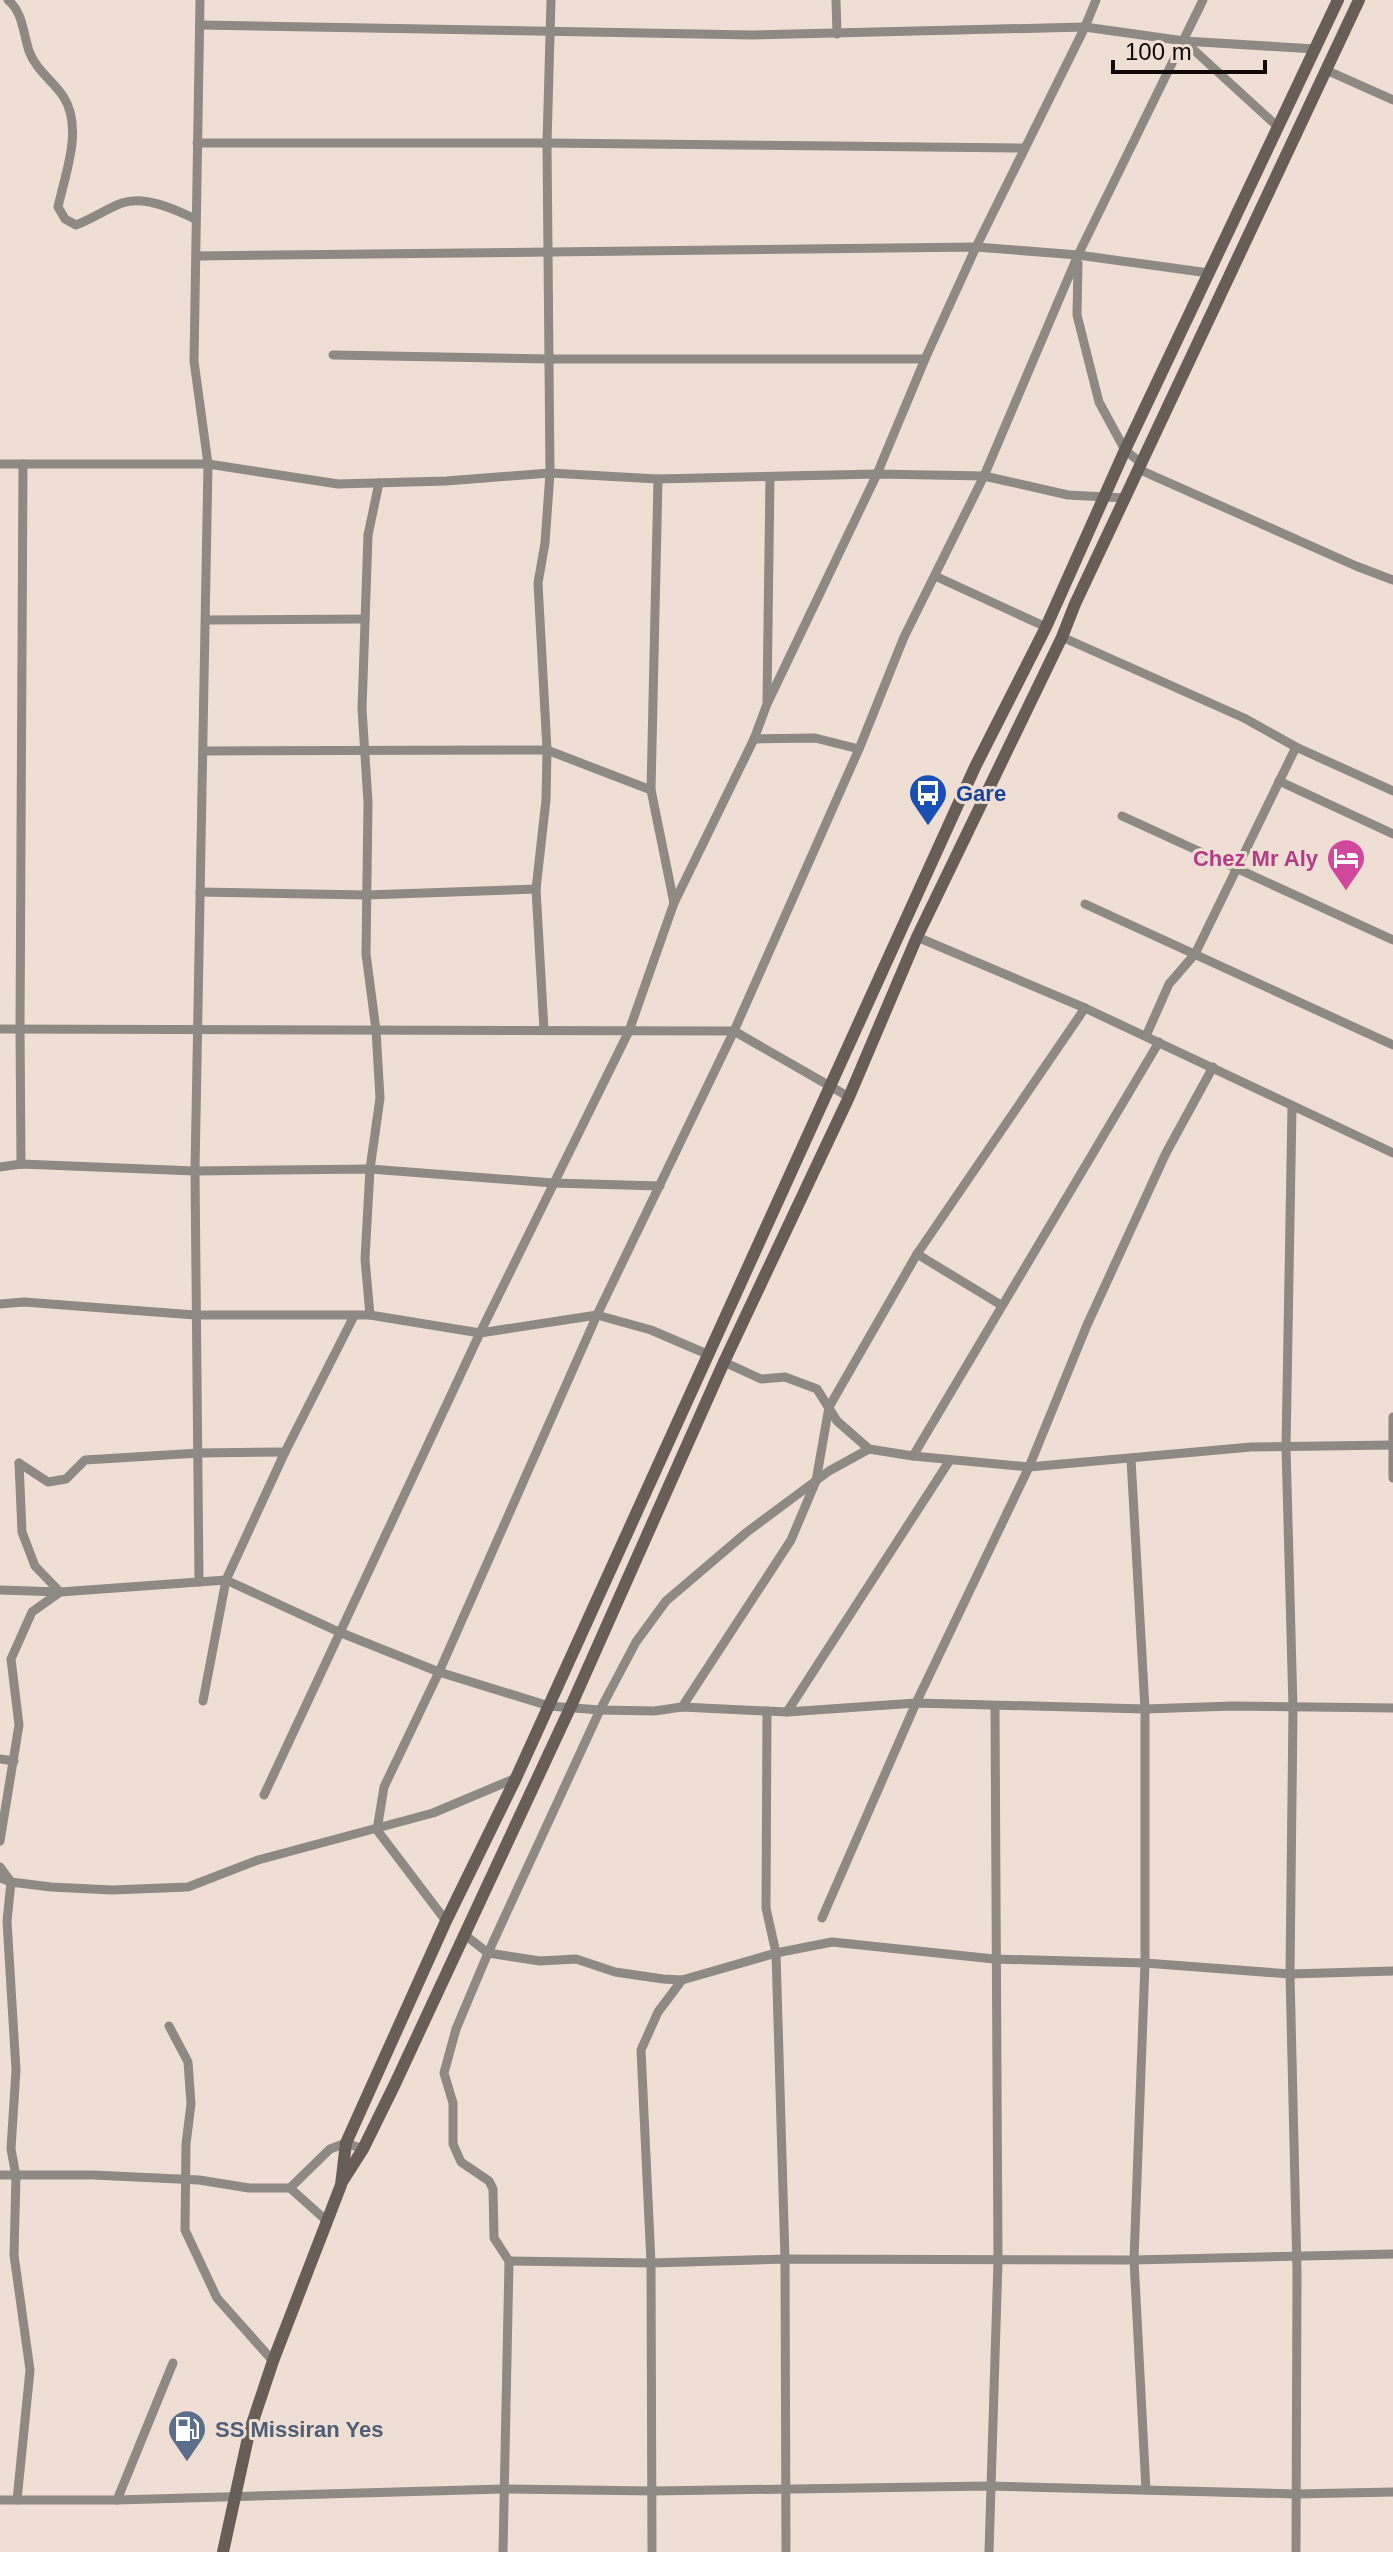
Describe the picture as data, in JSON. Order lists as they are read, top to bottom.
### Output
{
  "places": {
    "bus stop": ["Gare"],
    "hotel": ["Chez Mr Aly"],
    "fuel station": ["SS Missiran Yes"]
  },
  "scale_bar": "100 m"
}
